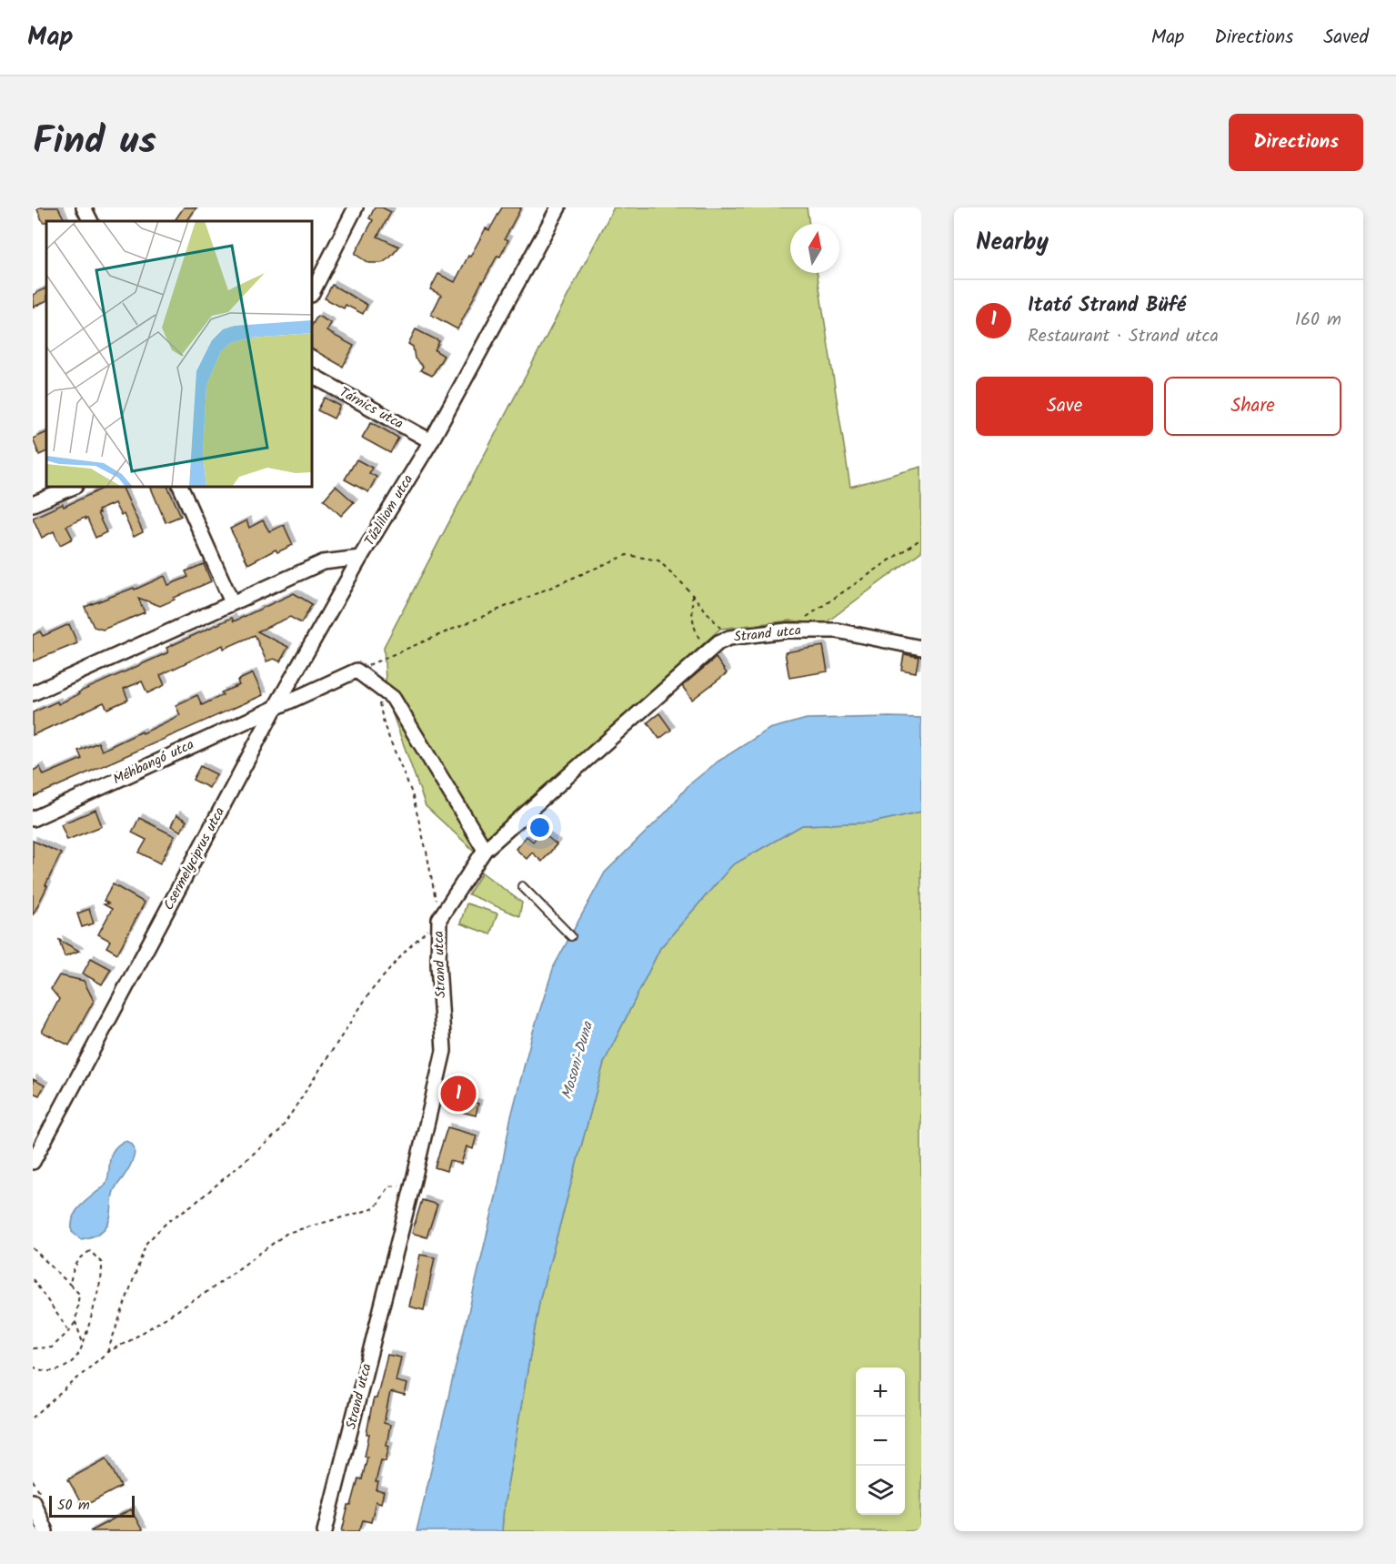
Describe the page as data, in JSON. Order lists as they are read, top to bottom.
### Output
{
  "streets": {
    "street": [
      "Tárnics utca",
      "Tűzliliom utca",
      "Strand utca",
      "Méhbangó utca",
      "Csermelyciprus utca"
    ]
  },
  "crossings": [
    ["Tárnics utca", "Tűzliliom utca"],
    ["Tűzliliom utca", "Csermelyciprus utca"],
    ["Méhbangó utca", "Csermelyciprus utca"]
  ],
  "water": ["Mosoni-Duna"],
  "scale_bar": "50 m",
  "north": "top",
  "page": {
    "header": "Map",
    "nav": ["Map", "Directions", "Saved"],
    "title": "Find us",
    "buttons": [
      "Directions",
      ["Save", "Share"]
    ],
    "heading": "Nearby",
    "list": [
      {
        "mark": "1",
        "name": "Itató Strand Büfé",
        "note": "Restaurant · Strand utca",
        "value": "160 m"
      }
    ],
    "pins": "1",
    "map_buttons": ["+", "−"],
    "scale": "50 m"
  }
}
